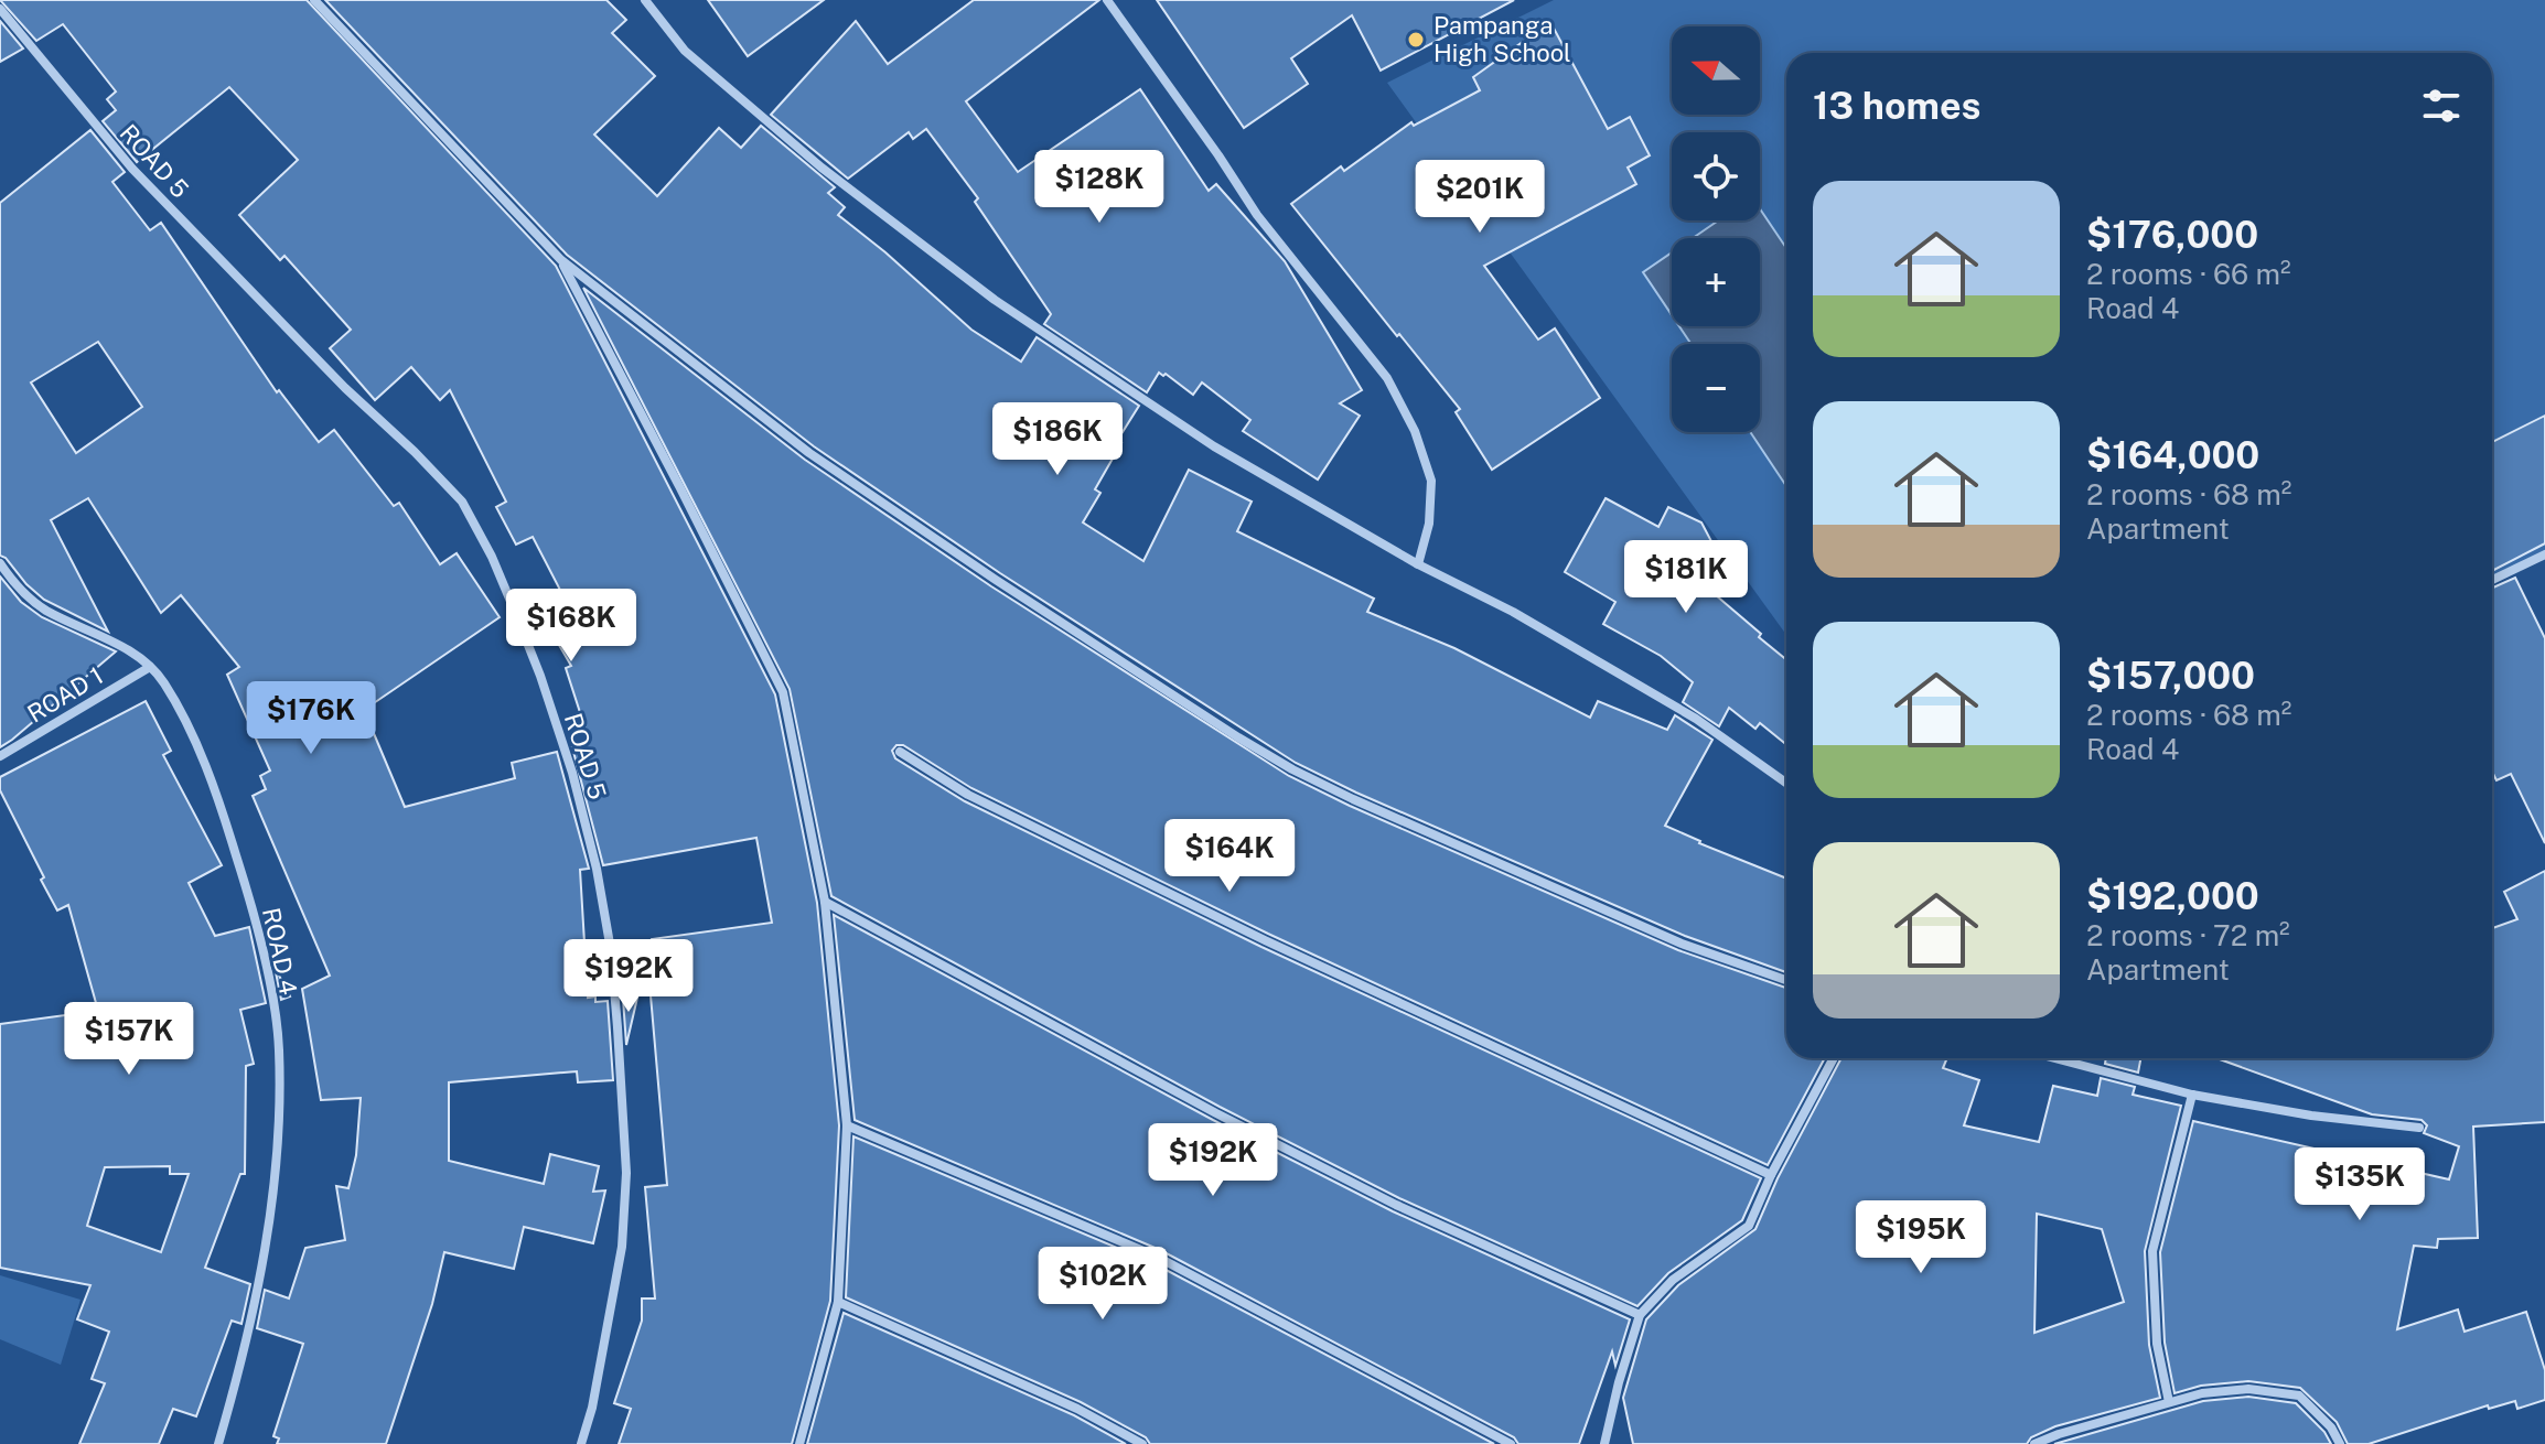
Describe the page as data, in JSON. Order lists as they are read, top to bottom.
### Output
{
  "streets": {
    "street": ["ROAD 5", "ROAD 1", "ROAD 4"]
  },
  "crossings": [
    ["ROAD 1", "ROAD 4"]
  ],
  "places": ["Pampanga High School"],
  "north": "left",
  "page": {
    "map_buttons": ["+", "−"],
    "heading": "13 homes",
    "price": [
      "$128K",
      "$201K",
      "$186K",
      "$181K",
      "$168K",
      "$176K",
      "$164K",
      "$192K",
      "$157K",
      "$192K",
      "$135K",
      "$195K",
      "$102K"
    ],
    "list": [
      {
        "name": "$176,000",
        "note": "2 rooms · 66 m² · Road 4"
      },
      {
        "name": "$164,000",
        "note": "2 rooms · 68 m² · Apartment"
      },
      {
        "name": "$157,000",
        "note": "2 rooms · 68 m² · Road 4"
      },
      {
        "name": "$192,000",
        "note": "2 rooms · 72 m² · Apartment"
      }
    ]
  }
}
